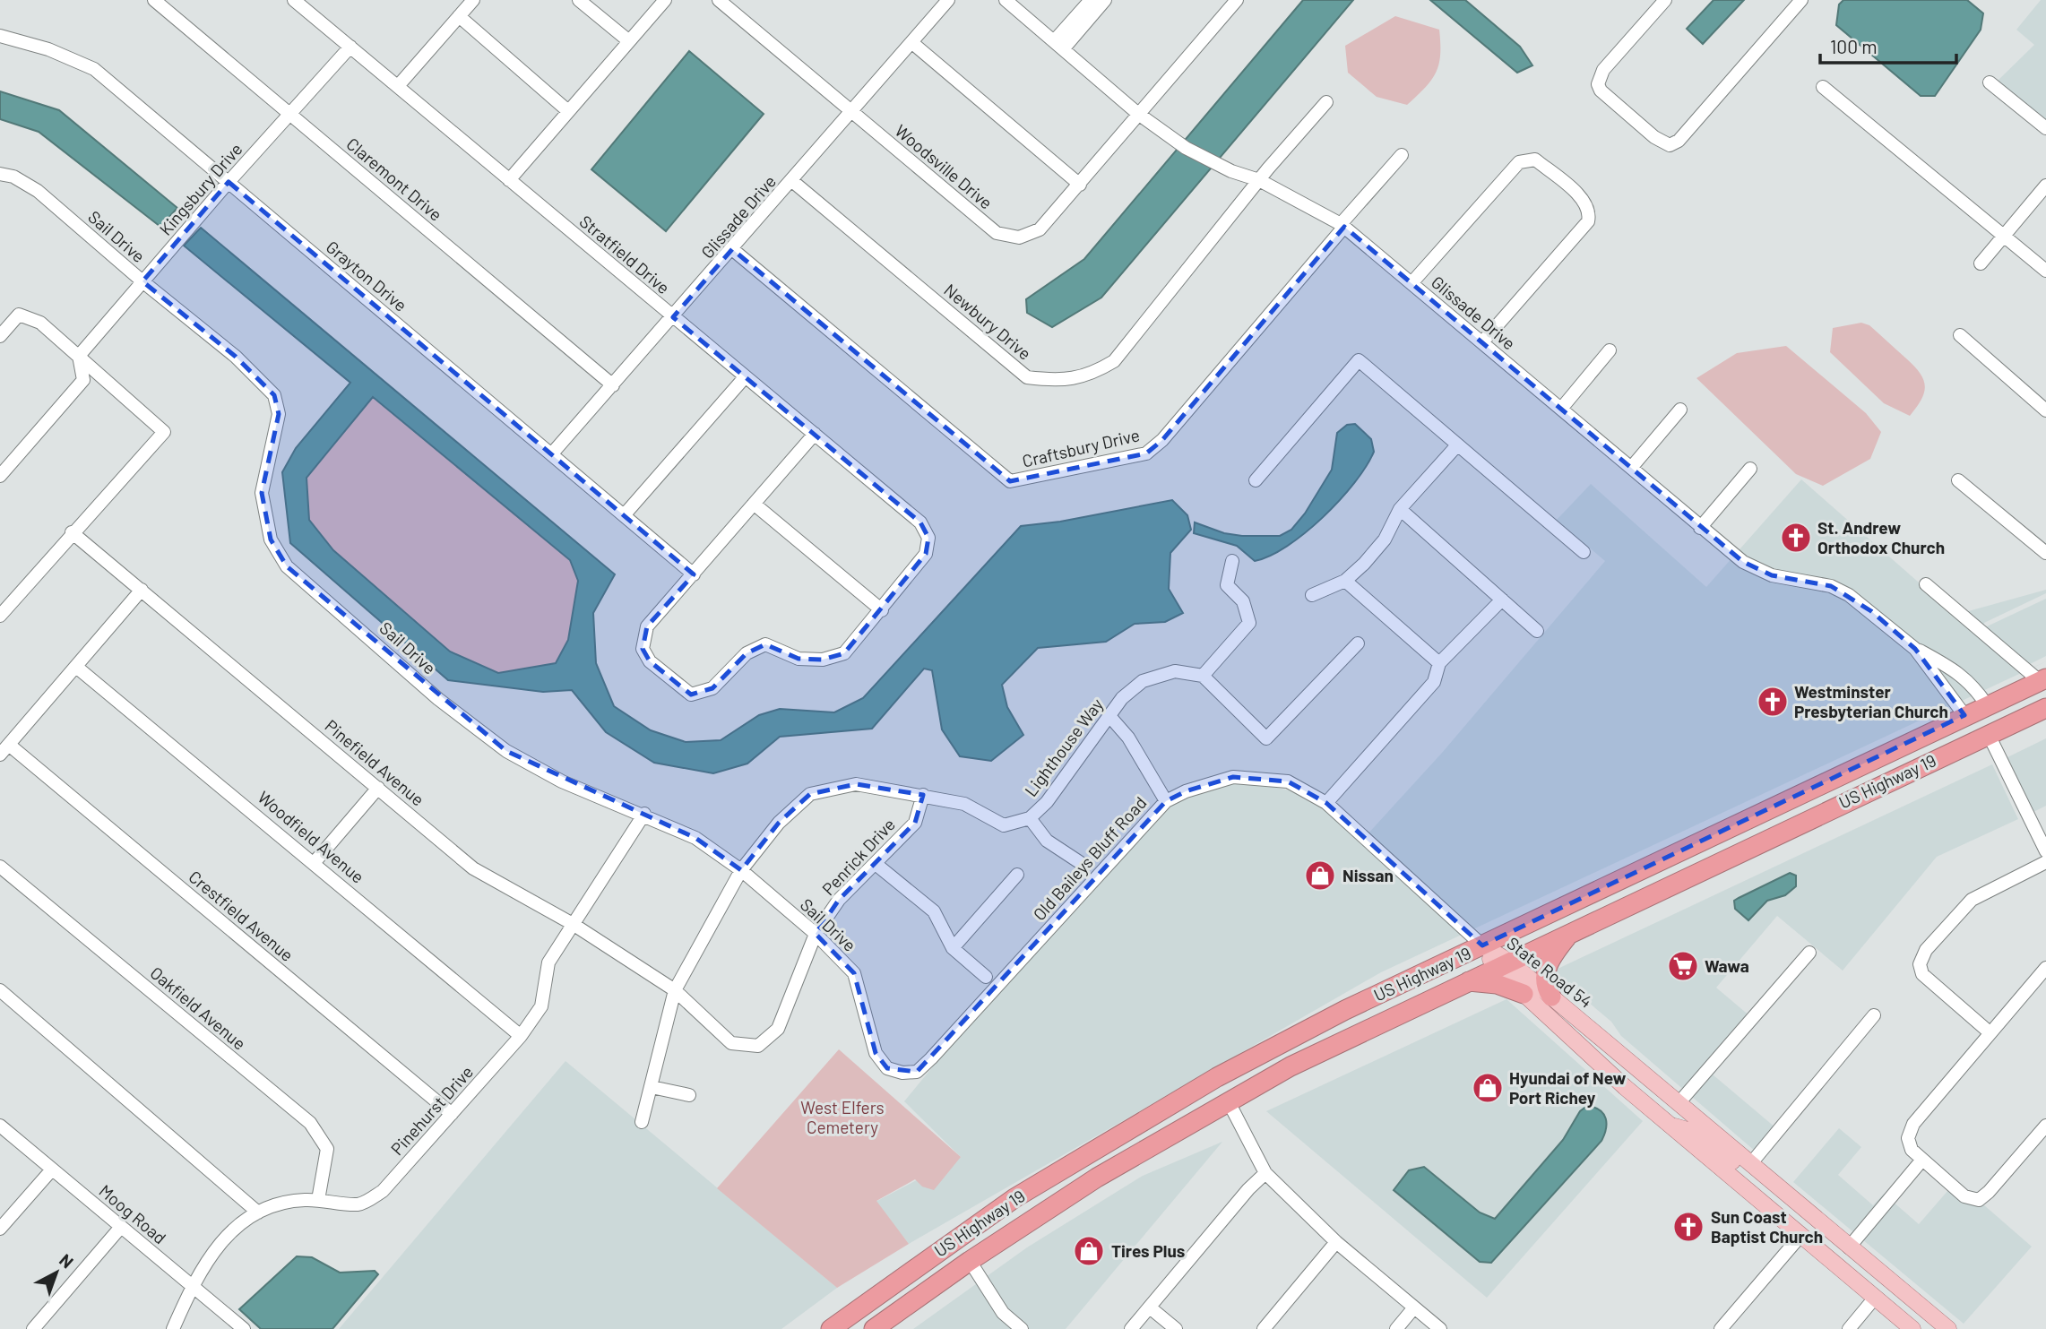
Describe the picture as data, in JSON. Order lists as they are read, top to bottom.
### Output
{
  "streets": {
    "highway": ["US Highway 19"],
    "main road": ["State Road 54"],
    "street": [
      "Woodsville Drive",
      "Claremont Drive",
      "Kingsbury Drive",
      "Glissade Drive",
      "Sail Drive",
      "Stratfield Drive",
      "Grayton Drive",
      "Newbury Drive",
      "Craftsbury Drive",
      "Lighthouse Way",
      "Pinefield Avenue",
      "Woodfield Avenue",
      "Penrick Drive",
      "Old Baileys Bluff Road",
      "Crestfield Avenue",
      "Oakfield Avenue",
      "Pinehurst Drive",
      "Moog Road"
    ]
  },
  "crossings": [
    ["Woodsville Drive", "Glissade Drive"],
    ["Claremont Drive", "Kingsbury Drive"],
    ["Claremont Drive", "Glissade Drive"],
    ["Kingsbury Drive", "Sail Drive"],
    ["Kingsbury Drive", "Stratfield Drive"],
    ["Kingsbury Drive", "Grayton Drive"],
    ["Glissade Drive", "Stratfield Drive"],
    ["Glissade Drive", "Grayton Drive"],
    ["Glissade Drive", "Newbury Drive"],
    ["Glissade Drive", "Craftsbury Drive"],
    ["Glissade Drive", "US Highway 19"],
    ["Sail Drive", "Lighthouse Way"],
    ["Sail Drive", "Penrick Drive"],
    ["Sail Drive", "Old Baileys Bluff Road"],
    ["Sail Drive", "Pinehurst Drive"],
    ["Lighthouse Way", "Pinefield Avenue"],
    ["Lighthouse Way", "Penrick Drive"],
    ["Pinefield Avenue", "Penrick Drive"],
    ["Pinefield Avenue", "Pinehurst Drive"],
    ["US Highway 19", "Old Baileys Bluff Road"],
    ["US Highway 19", "State Road 54"],
    ["Woodfield Avenue", "Pinehurst Drive"],
    ["Old Baileys Bluff Road", "State Road 54"],
    ["Crestfield Avenue", "Pinehurst Drive"],
    ["Oakfield Avenue", "Pinehurst Drive"],
    ["Pinehurst Drive", "Moog Road"]
  ],
  "parks": ["West Elfers Cemetery"],
  "places": {
    "church": ["St. Andrew Orthodox Church", "Westminster Presbyterian Church", "Sun Coast Baptist Church"],
    "shop": ["Nissan", "Hyundai of New Port Richey", "Tires Plus"],
    "supermarket": ["Wawa"]
  },
  "scale_bar": "100 m",
  "north": "top right"
}
